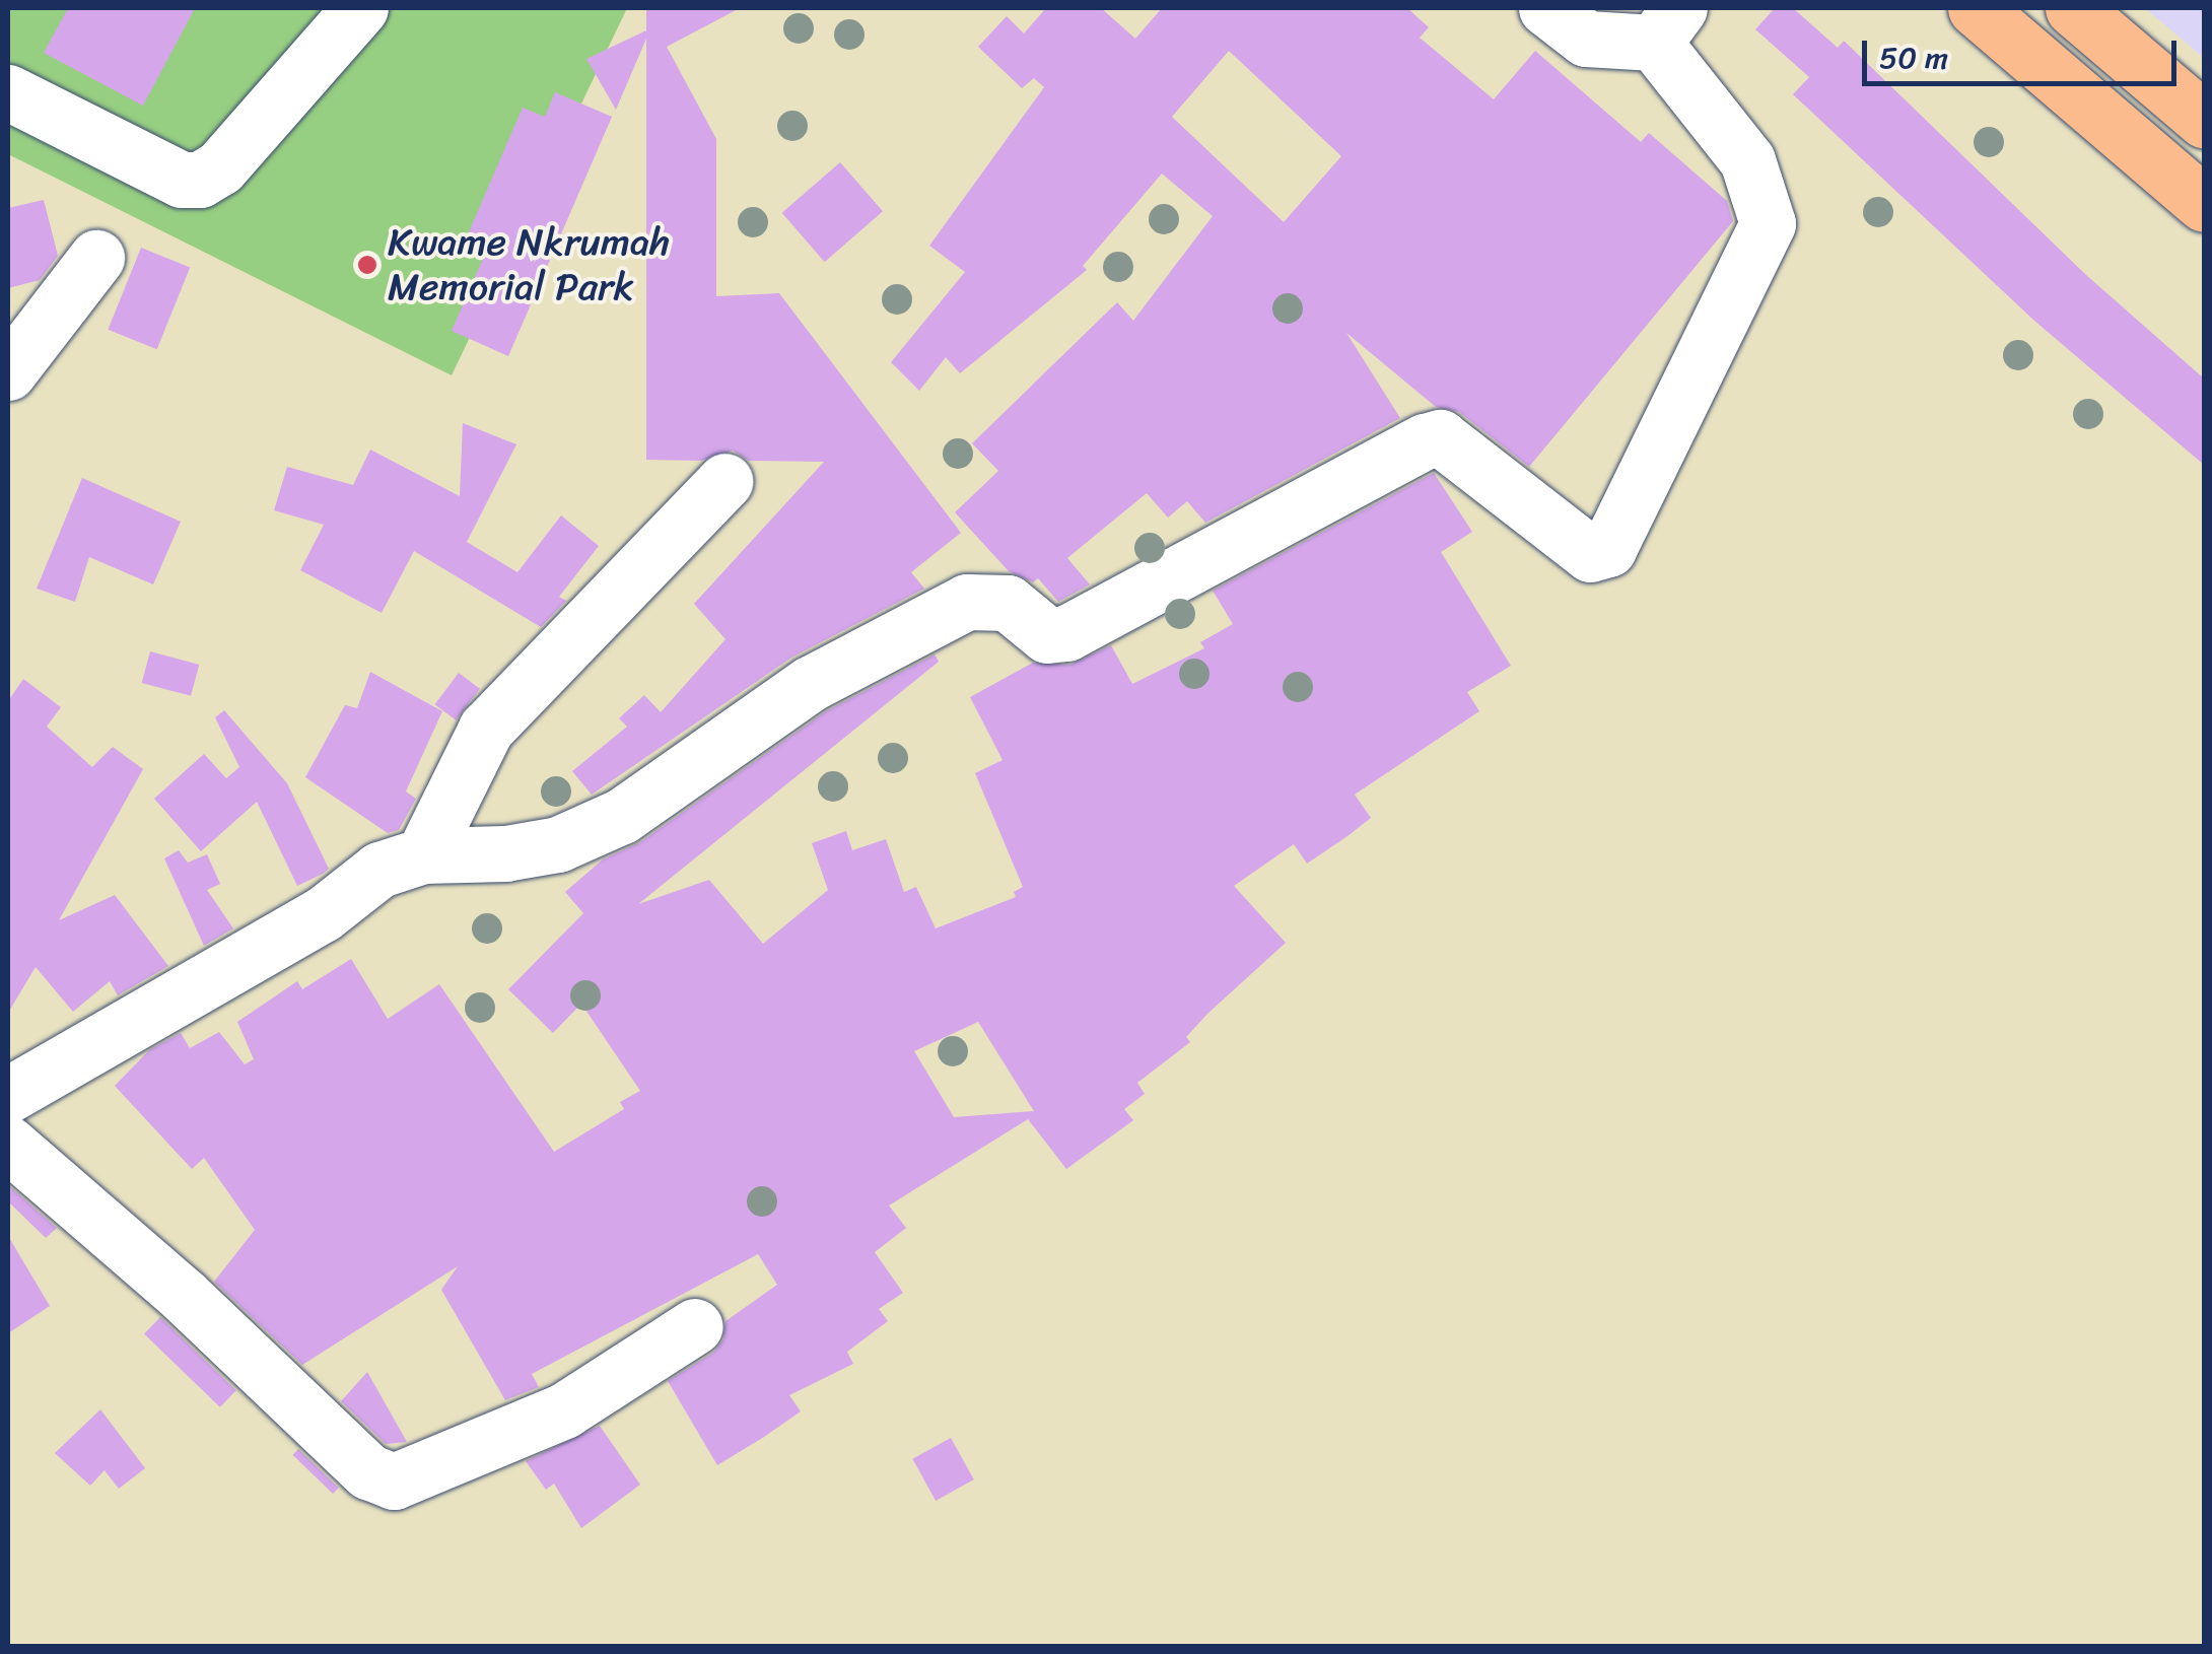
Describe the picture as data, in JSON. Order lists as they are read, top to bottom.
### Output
{
  "places": ["Kwame Nkrumah Memorial Park"],
  "scale_bar": "50 m"
}
